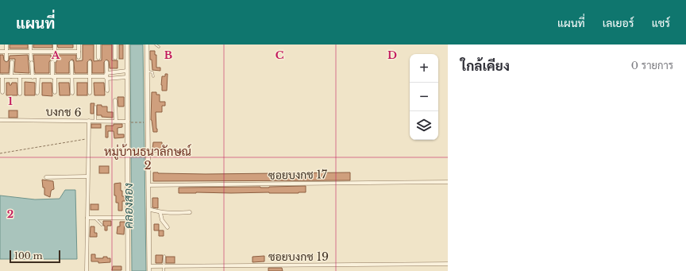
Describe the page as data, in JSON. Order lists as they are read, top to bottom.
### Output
{
  "streets": {
    "street": ["บงกช 6", "ซอยบงกช 17", "ซอยบงกช 19"]
  },
  "districts": ["หมู่บ้านธนาลักษณ์ 2"],
  "water": ["คลองสอง"],
  "scale_bar": "100 m",
  "page": {
    "header": "แผนที่",
    "nav": ["แผนที่", "เลเยอร์", "แชร์"],
    "heading": ["ใกล้เคียง", "0 รายการ"],
    "map_buttons": ["+", "−"],
    "scale": "100 m"
  },
  "grid": {
    "columns": [
      "A",
      "B",
      "C",
      "D"
    ],
    "rows": ["1", "2"]
  }
}
